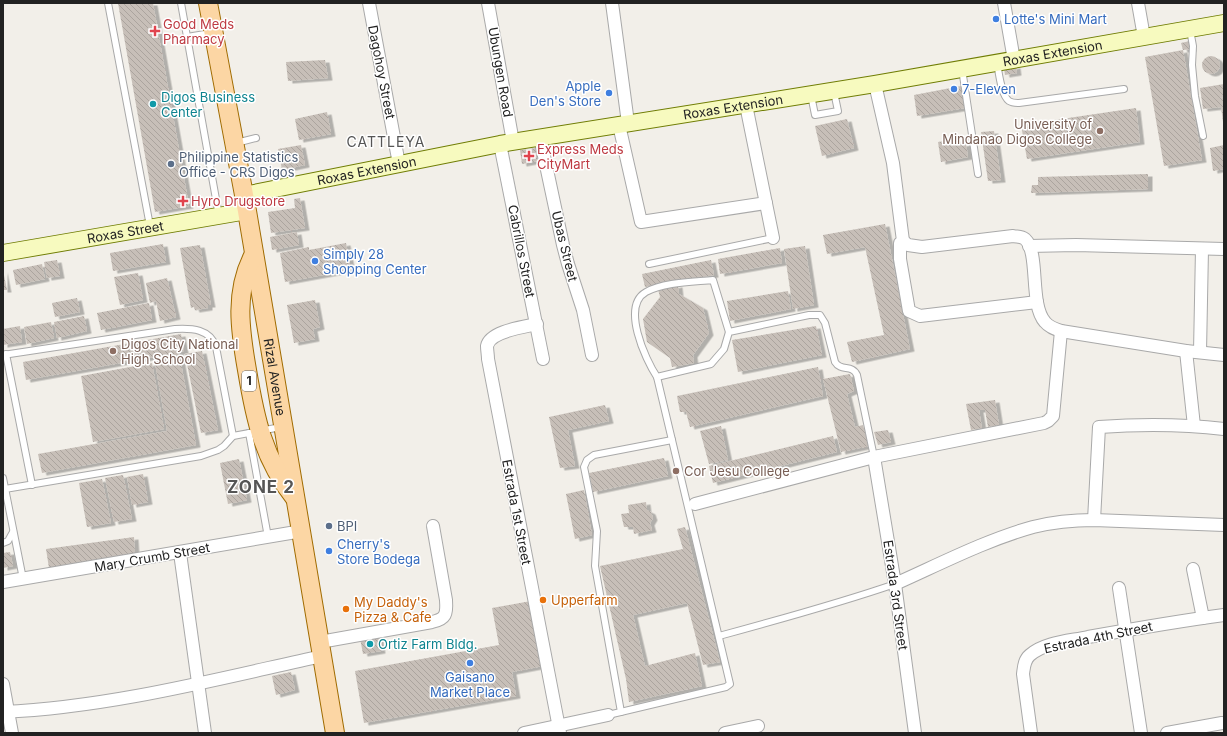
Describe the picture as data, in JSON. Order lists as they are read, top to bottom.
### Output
{
  "streets": {
    "main road": [
      "Roxas Extension",
      "Roxas Street",
      "Rizal Avenue",
      "1"
    ],
    "street": [
      "Dagohoy Street",
      "Ubungen Road",
      "Ubas Street",
      "Cabrillos Street",
      "Estrada 1st Street",
      "Mary Crumb Street",
      "Estrada 3rd Street",
      "Estrada 4th Street"
    ]
  },
  "crossings": [
    ["Roxas Extension", "Dagohoy Street"],
    ["Roxas Extension", "Ubungen Road"],
    ["Roxas Extension", "Roxas Street"],
    ["Roxas Extension", "Ubas Street"],
    ["Roxas Extension", "Cabrillos Street"],
    ["Roxas Extension", "Rizal Avenue"],
    ["Ubungen Road", "Cabrillos Street"],
    ["Roxas Street", "Rizal Avenue"],
    ["Cabrillos Street", "Estrada 1st Street"],
    ["Rizal Avenue", "Mary Crumb Street"]
  ],
  "districts": ["CATTLEYA", "ZONE 2"],
  "places": {
    "other": [
      "Lotte's Mini Mart",
      "7-Eleven",
      "Apple Den's Store",
      "Digos Business Center",
      "University of Mindanao Digos College",
      "Philippine Statistics Office - CRS Digos",
      "Simply 28 Shopping Center",
      "Digos City National High School",
      "Cor Jesu College",
      "BPI",
      "Cherry's Store Bodega",
      "Upperfarm",
      "My Daddy's Pizza & Cafe",
      "Ortiz Farm Bldg.",
      "Gaisano Market Place"
    ],
    "health": ["Good Meds Pharmacy", "Express Meds CityMart", "Hyro Drugstore"]
  }
}
